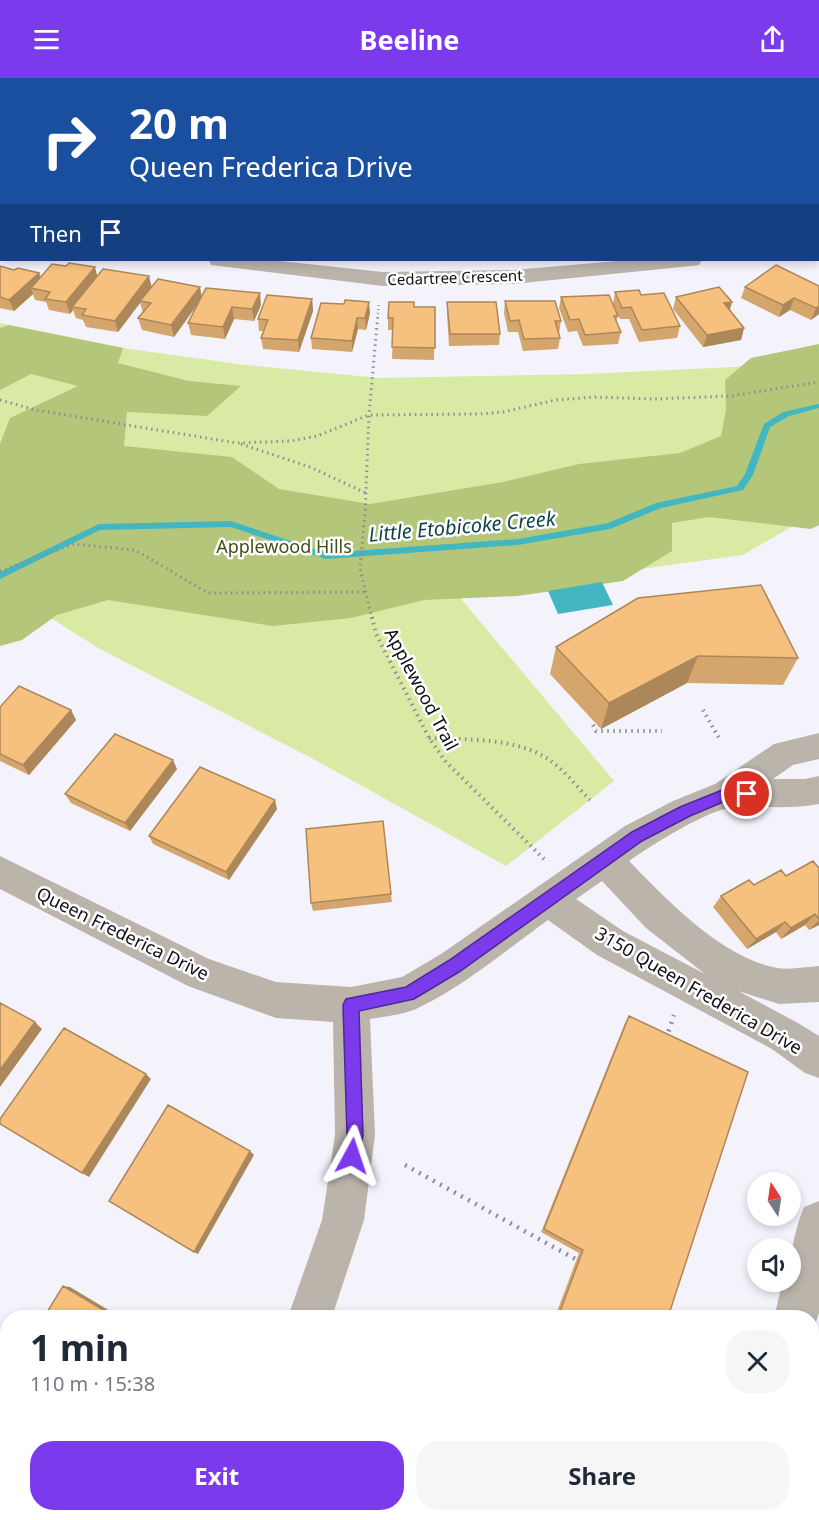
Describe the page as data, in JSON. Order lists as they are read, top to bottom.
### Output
{
  "streets": {
    "street": ["Cedartree Crescent", "Queen Frederica Drive", "3150 Queen Frederica Drive"],
    "path": ["Applewood Trail"]
  },
  "crossings": [
    ["Cedartree Crescent", "Applewood Trail"],
    ["Applewood Trail", "Queen Frederica Drive"],
    ["Applewood Trail", "3150 Queen Frederica Drive"],
    ["Queen Frederica Drive", "3150 Queen Frederica Drive"]
  ],
  "water": ["Little Etobicoke Creek"],
  "parks": ["Applewood Hills"],
  "north": "top",
  "page": {
    "header": "Beeline",
    "turn": ["20 m", "Queen Frederica Drive"],
    "then": "Then",
    "heading": ["1 min", "110 m · 15:38"],
    "buttons": ["Exit", "Share"]
  }
}
